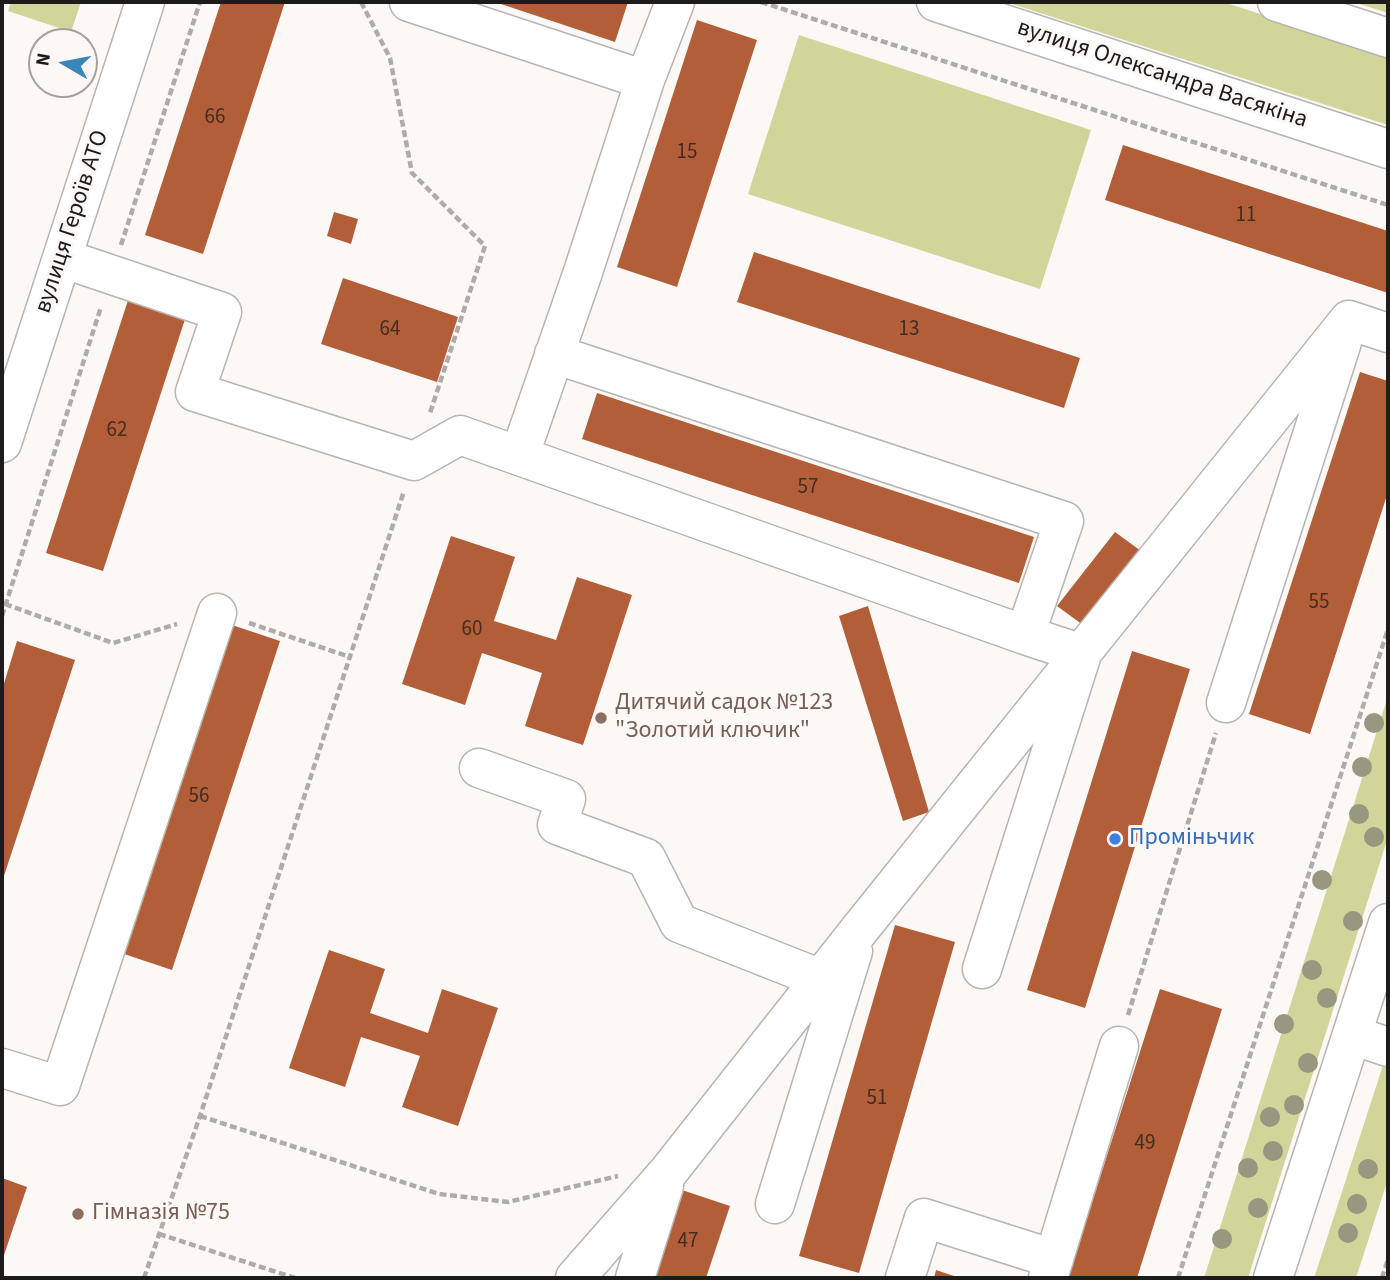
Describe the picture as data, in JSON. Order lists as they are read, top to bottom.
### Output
{
  "streets": {
    "street": ["вулиця Олександра Васякіна", "вулиця Героїв АТО"]
  },
  "places": ["Дитячий садок №123 \"Золотий ключик\"", "Проміньчик", "Гімназія №75"],
  "house_numbers": [
    "66",
    "15",
    "11",
    "64",
    "13",
    "62",
    "57",
    "55",
    "60",
    "56",
    "51",
    "49",
    "47"
  ],
  "north": "left"
}
